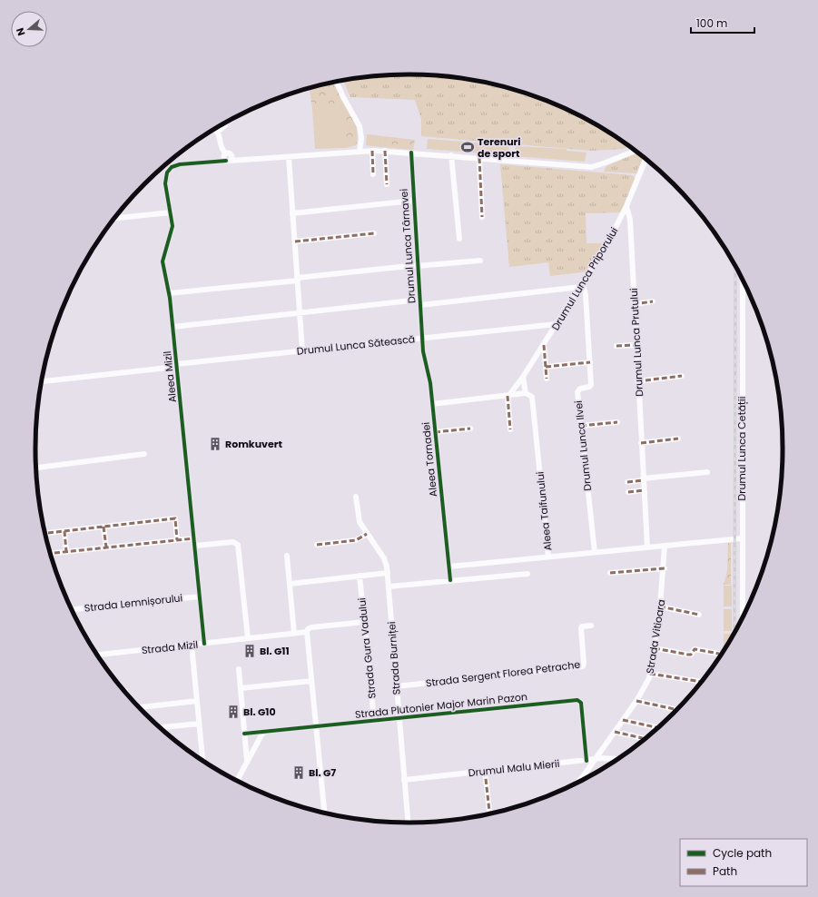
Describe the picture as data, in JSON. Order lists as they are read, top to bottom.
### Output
{
  "streets": {
    "street": [
      "Drumul Lunca Târnavei",
      "Drumul Lunca Priporului",
      "Drumul Lunca Prutului",
      "Drumul Lunca Sătească",
      "Aleea Mizil",
      "Drumul Lunca Ilvei",
      "Drumul Lunca Cetății",
      "Aleea Tornadei",
      "Aleea Taifunului",
      "Strada Lemnișorului",
      "Strada Vitioara",
      "Strada Mizil",
      "Strada Gura Vadului",
      "Strada Burniței",
      "Strada Sergent Florea Petrache",
      "Strada Plutonier Major Marin Pazon",
      "Drumul Malu Mierii"
    ]
  },
  "crossings": [
    ["Drumul Lunca Târnavei", "Drumul Lunca Priporului"],
    ["Drumul Lunca Târnavei", "Drumul Lunca Sătească"],
    ["Drumul Lunca Târnavei", "Drumul Lunca Ilvei"],
    ["Drumul Lunca Târnavei", "Aleea Tornadei"],
    ["Drumul Lunca Priporului", "Drumul Lunca Prutului"],
    ["Drumul Lunca Priporului", "Drumul Lunca Sătească"],
    ["Drumul Lunca Priporului", "Drumul Lunca Ilvei"],
    ["Drumul Lunca Priporului", "Aleea Taifunului"],
    ["Drumul Lunca Sătească", "Aleea Mizil"],
    ["Drumul Lunca Sătească", "Aleea Tornadei"],
    ["Aleea Mizil", "Strada Lemnișorului"],
    ["Aleea Mizil", "Strada Mizil"],
    ["Aleea Tornadei", "Aleea Taifunului"],
    ["Strada Vitioara", "Drumul Malu Mierii"],
    ["Strada Mizil", "Strada Gura Vadului"],
    ["Strada Gura Vadului", "Strada Plutonier Major Marin Pazon"],
    ["Strada Burniței", "Strada Sergent Florea Petrache"],
    ["Strada Burniței", "Strada Plutonier Major Marin Pazon"],
    ["Strada Burniței", "Drumul Malu Mierii"],
    ["Strada Plutonier Major Marin Pazon", "Drumul Malu Mierii"]
  ],
  "places": {
    "sports": ["Terenuri de sport"],
    "building": [
      "Romkuvert",
      "Bl. G11",
      "Bl. G10",
      "Bl. G7"
    ]
  },
  "legend": ["Cycle path", "Path"],
  "scale_bar": "100 m",
  "north": "left"
}
